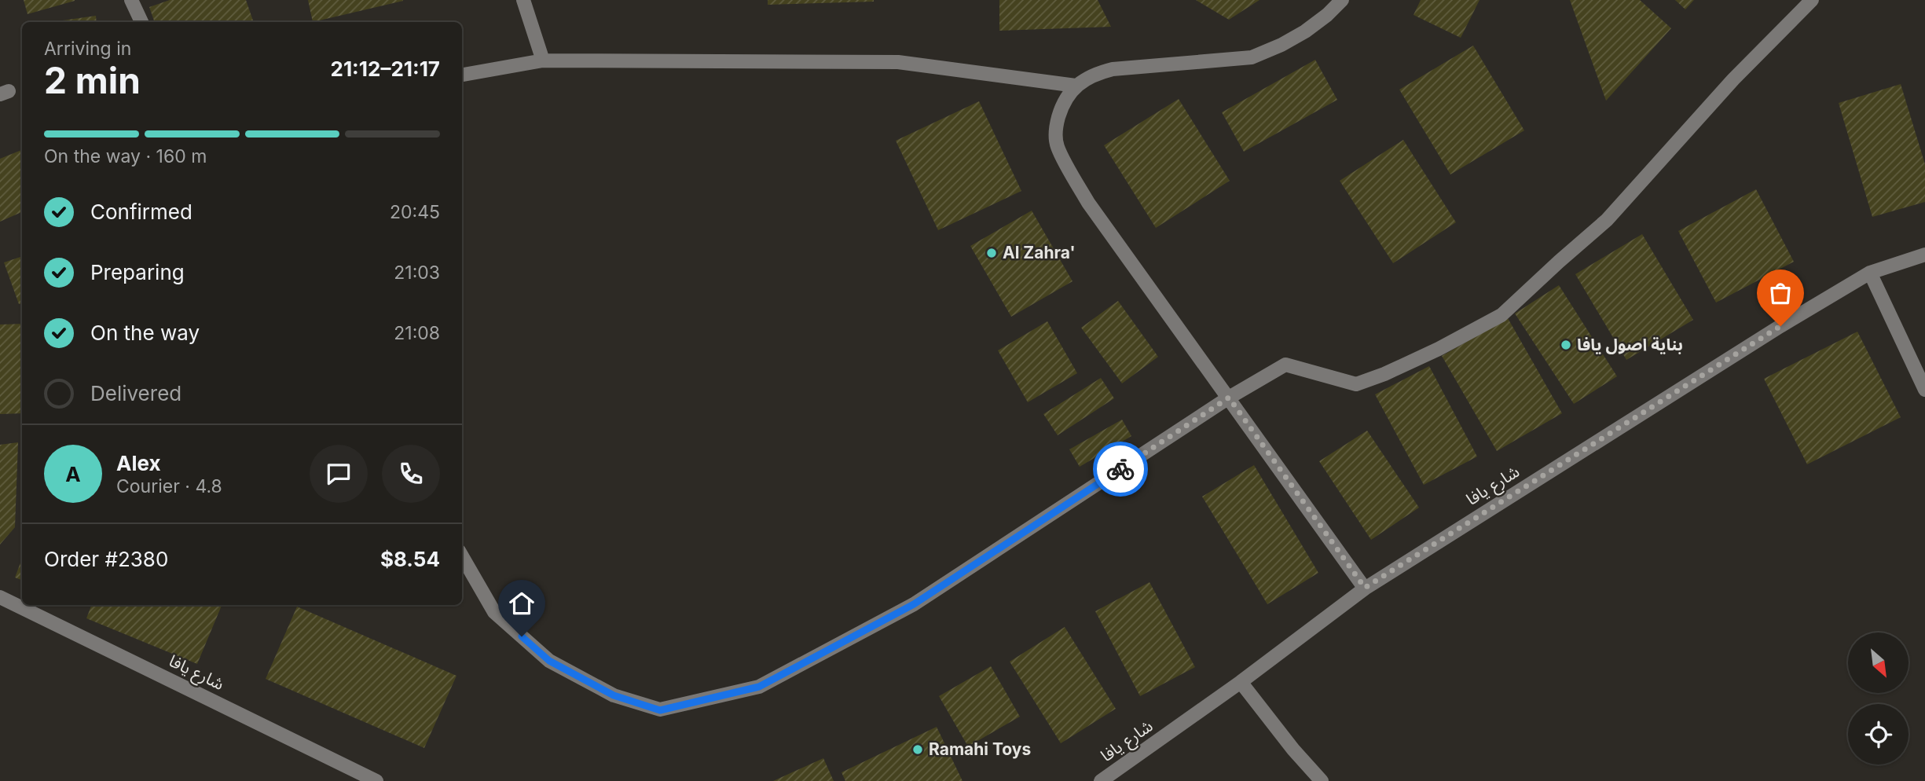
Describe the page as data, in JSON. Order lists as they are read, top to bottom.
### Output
{
  "streets": {
    "street": ["شارع يافا"]
  },
  "places": ["Al Zahra'", "بناية اصول يافا", "Ramahi Toys"],
  "north": "bottom right",
  "page": {
    "heading": ["2 min", "Arriving in", "21:12–21:17"],
    "panel": [
      "Alex",
      "Courier · 4.8",
      "Order #2380",
      "$8.54"
    ],
    "bar": "On the way · 160 m",
    "list": [
      ["Confirmed", "20:45"],
      ["Preparing", "21:03"],
      ["On the way", "21:08"],
      "Delivered"
    ],
    "round": "A"
  }
}
